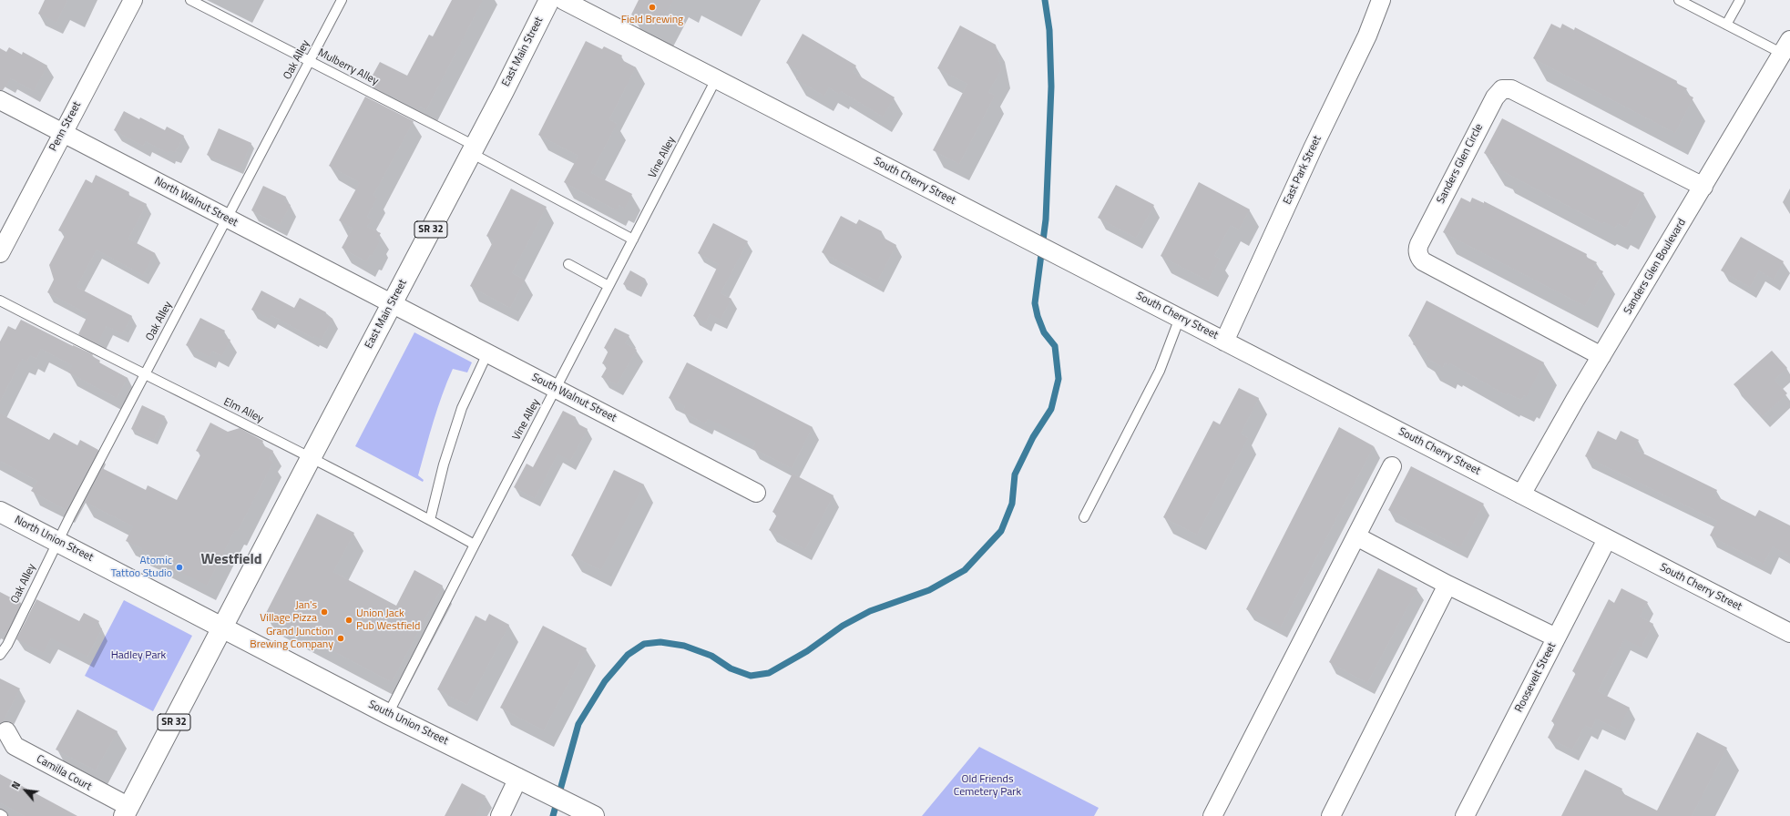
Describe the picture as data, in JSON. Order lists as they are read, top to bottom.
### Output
{
  "streets": {
    "main road": [
      "East Main Street",
      "SR 32",
      "North Union Street",
      "South Union Street"
    ],
    "street": [
      "Penn Street",
      "Sanders Glen Circle",
      "East Park Street",
      "South Cherry Street",
      "North Walnut Street",
      "Sanders Glen Boulevard",
      "South Walnut Street",
      "Roosevelt Street",
      "Camilla Court"
    ],
    "lane": [
      "Oak Alley",
      "Mulberry Alley",
      "Vine Alley",
      "Elm Alley"
    ]
  },
  "crossings": [
    ["East Main Street", "Mulberry Alley"],
    ["East Main Street", "North Walnut Street"],
    ["East Main Street", "SR 32"],
    ["East Main Street", "South Walnut Street"],
    ["East Main Street", "Elm Alley"],
    ["East Main Street", "North Union Street"],
    ["East Main Street", "South Union Street"],
    ["Oak Alley", "Mulberry Alley"],
    ["Oak Alley", "North Walnut Street"],
    ["Oak Alley", "Elm Alley"],
    ["Oak Alley", "North Union Street"],
    ["Mulberry Alley", "Vine Alley"],
    ["Penn Street", "North Walnut Street"],
    ["Vine Alley", "South Cherry Street"],
    ["Vine Alley", "South Walnut Street"],
    ["Vine Alley", "Elm Alley"],
    ["Vine Alley", "South Union Street"],
    ["Sanders Glen Circle", "Sanders Glen Boulevard"],
    ["East Park Street", "South Cherry Street"],
    ["South Cherry Street", "Sanders Glen Boulevard"],
    ["South Cherry Street", "Roosevelt Street"],
    ["North Walnut Street", "South Walnut Street"],
    ["SR 32", "North Union Street"],
    ["SR 32", "South Union Street"],
    ["SR 32", "Camilla Court"],
    ["North Union Street", "South Union Street"]
  ],
  "districts": ["Westfield"],
  "parks": ["Hadley Park", "Old Friends Cemetery Park"],
  "places": [
    "Field Brewing",
    "Atomic Tattoo Studio",
    "Jan's Village Pizza",
    "Union Jack Pub Westfield",
    "Grand Junction Brewing Company"
  ],
  "north": "top left"
}
